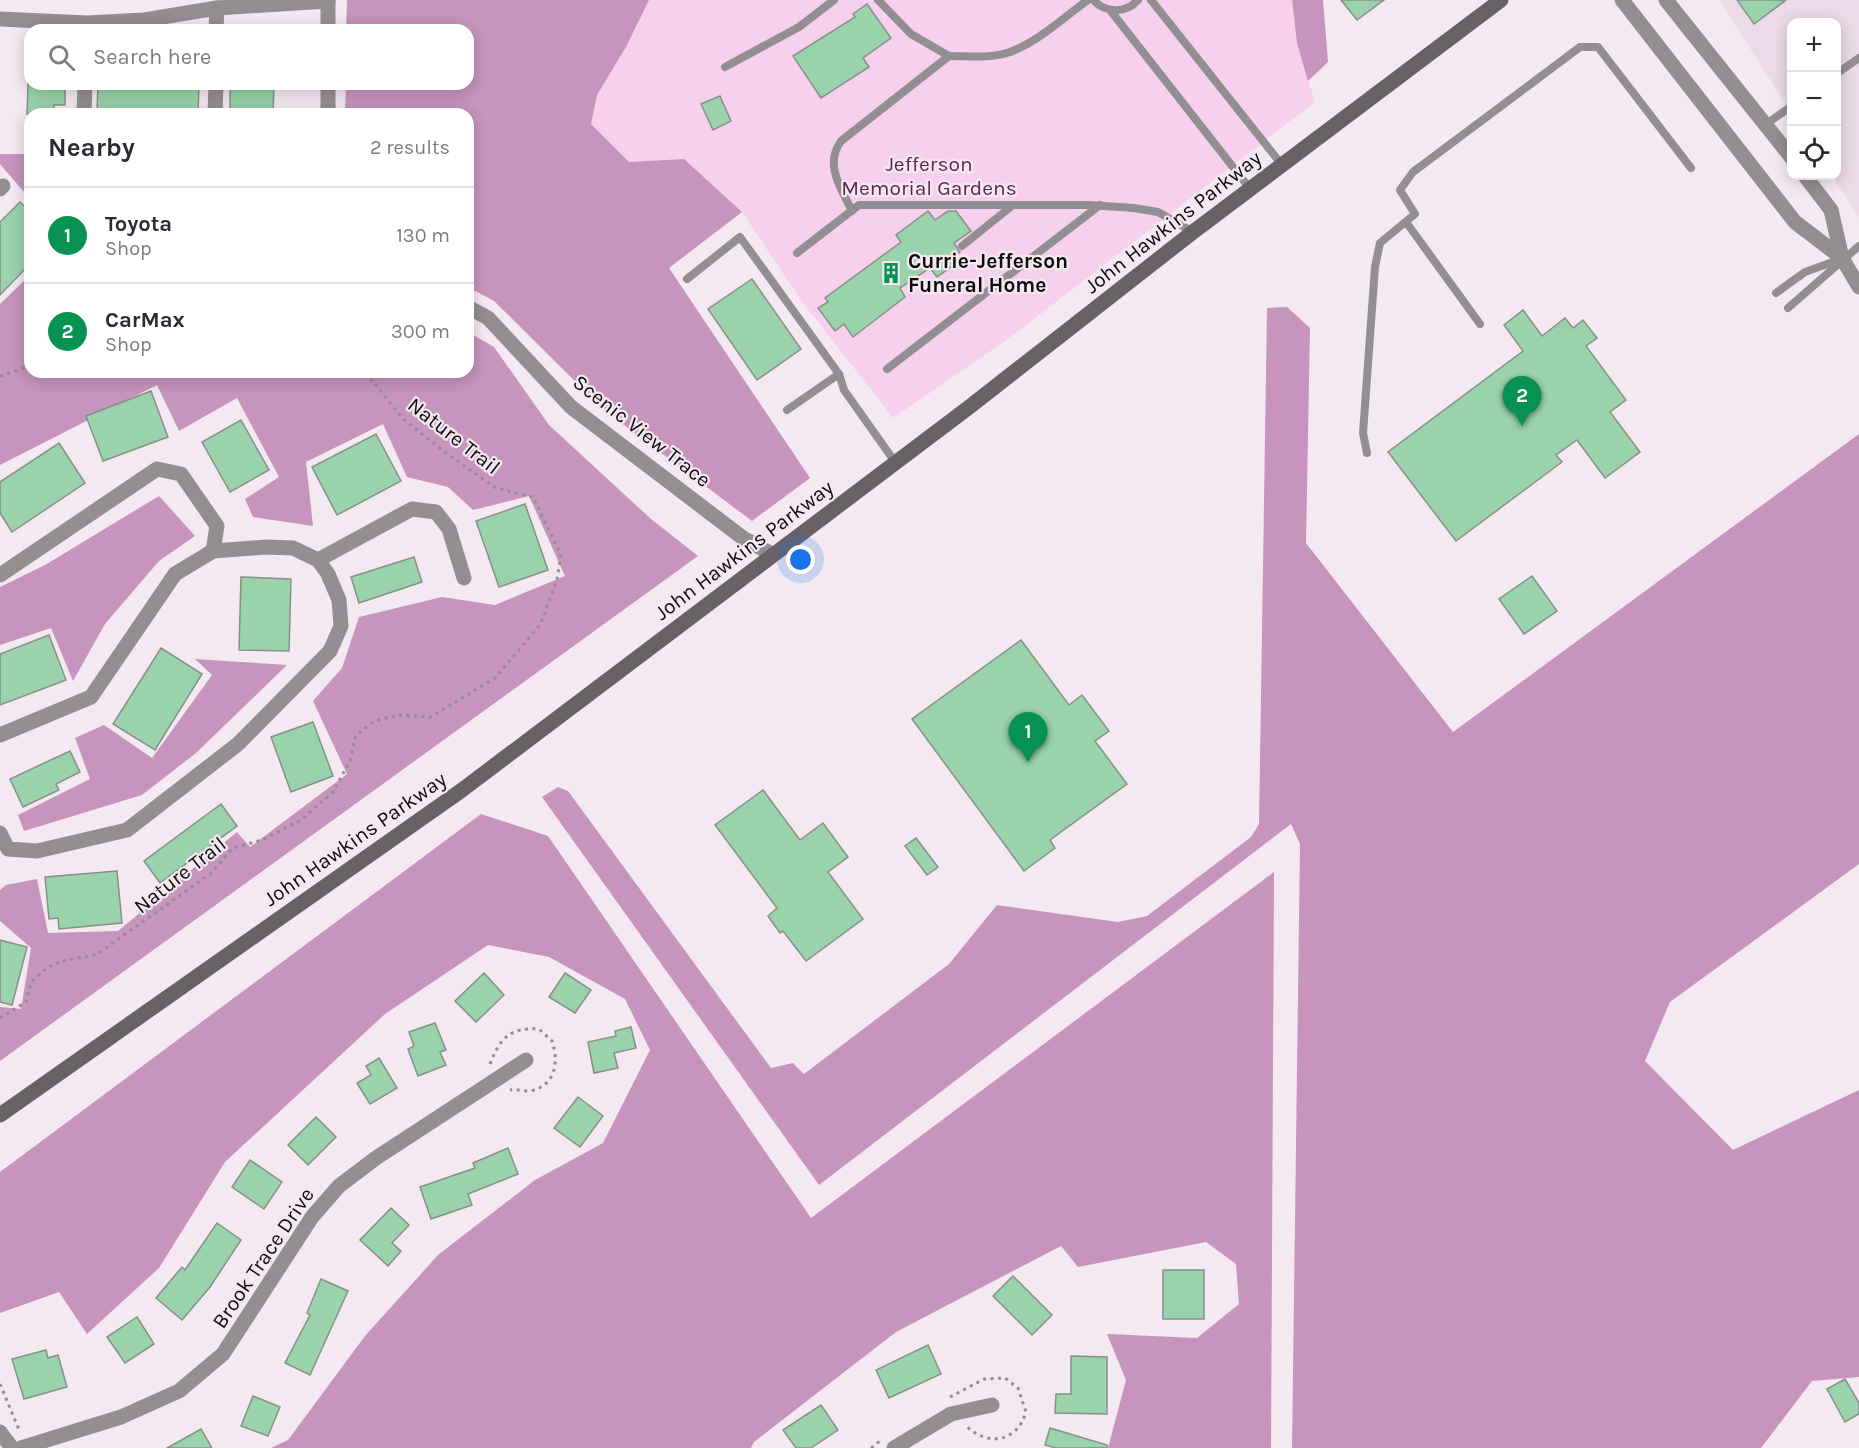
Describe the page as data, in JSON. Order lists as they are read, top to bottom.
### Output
{
  "streets": {
    "main road": ["John Hawkins Parkway"],
    "street": ["Scenic View Trace", "Brook Trace Drive"],
    "path": ["Nature Trail"]
  },
  "crossings": [
    ["John Hawkins Parkway", "Scenic View Trace"]
  ],
  "parks": ["Jefferson Memorial Gardens"],
  "places": {
    "building": ["Currie-Jefferson Funeral Home"]
  },
  "page": {
    "map_buttons": ["+", "−"],
    "search": "Search here",
    "heading": ["Nearby", "2 results"],
    "list": [
      {
        "mark": "1",
        "name": "Toyota",
        "note": "Shop",
        "value": "130 m"
      },
      {
        "mark": "2",
        "name": "CarMax",
        "note": "Shop",
        "value": "300 m"
      }
    ],
    "pins": ["2", "1"]
  }
}
